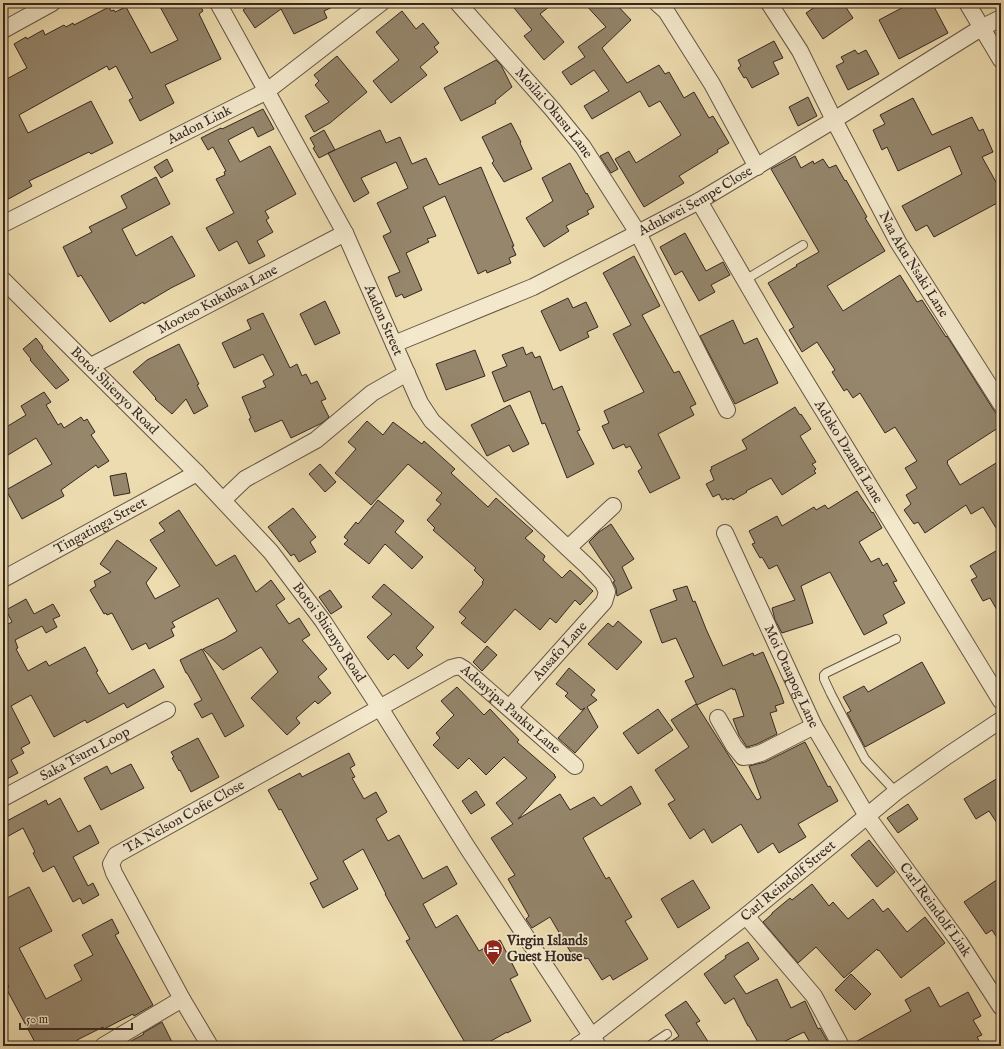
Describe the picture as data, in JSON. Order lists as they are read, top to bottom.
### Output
{
  "streets": {
    "street": [
      "Moilai Okusu Lane",
      "Aadon Link",
      "Adukwei Sempe Close",
      "Naa Aku Nsaki Lane",
      "Mootso Kukubaa Lane",
      "Aadon Street",
      "Botoi Shienyo Road",
      "Adoko Dzamfi Lane",
      "Tingatinga Street",
      "Ansafo Lane",
      "Moi Otaapog Lane",
      "Adoayipa Panku Lane",
      "Saka Tsuru Loop",
      "TA Nelson Cofie Close",
      "Carl Reindolf Street",
      "Carl Reindolf Link"
    ]
  },
  "crossings": [
    ["Moilai Okusu Lane", "Adukwei Sempe Close"],
    ["Aadon Link", "Aadon Street"],
    ["Adukwei Sempe Close", "Naa Aku Nsaki Lane"],
    ["Adukwei Sempe Close", "Aadon Street"],
    ["Adukwei Sempe Close", "Adoko Dzamfi Lane"],
    ["Mootso Kukubaa Lane", "Aadon Street"],
    ["Mootso Kukubaa Lane", "Botoi Shienyo Road"],
    ["Aadon Street", "Ansafo Lane"],
    ["Botoi Shienyo Road", "Tingatinga Street"],
    ["Botoi Shienyo Road", "Adoayipa Panku Lane"],
    ["Botoi Shienyo Road", "TA Nelson Cofie Close"],
    ["Botoi Shienyo Road", "Carl Reindolf Street"],
    ["Ansafo Lane", "Adoayipa Panku Lane"],
    ["Moi Otaapog Lane", "Carl Reindolf Street"],
    ["Moi Otaapog Lane", "Carl Reindolf Link"],
    ["Adoayipa Panku Lane", "TA Nelson Cofie Close"],
    ["Carl Reindolf Street", "Carl Reindolf Link"]
  ],
  "places": {
    "hotel": ["Virgin Islands Guest House"]
  },
  "scale_bar": "50 m"
}
